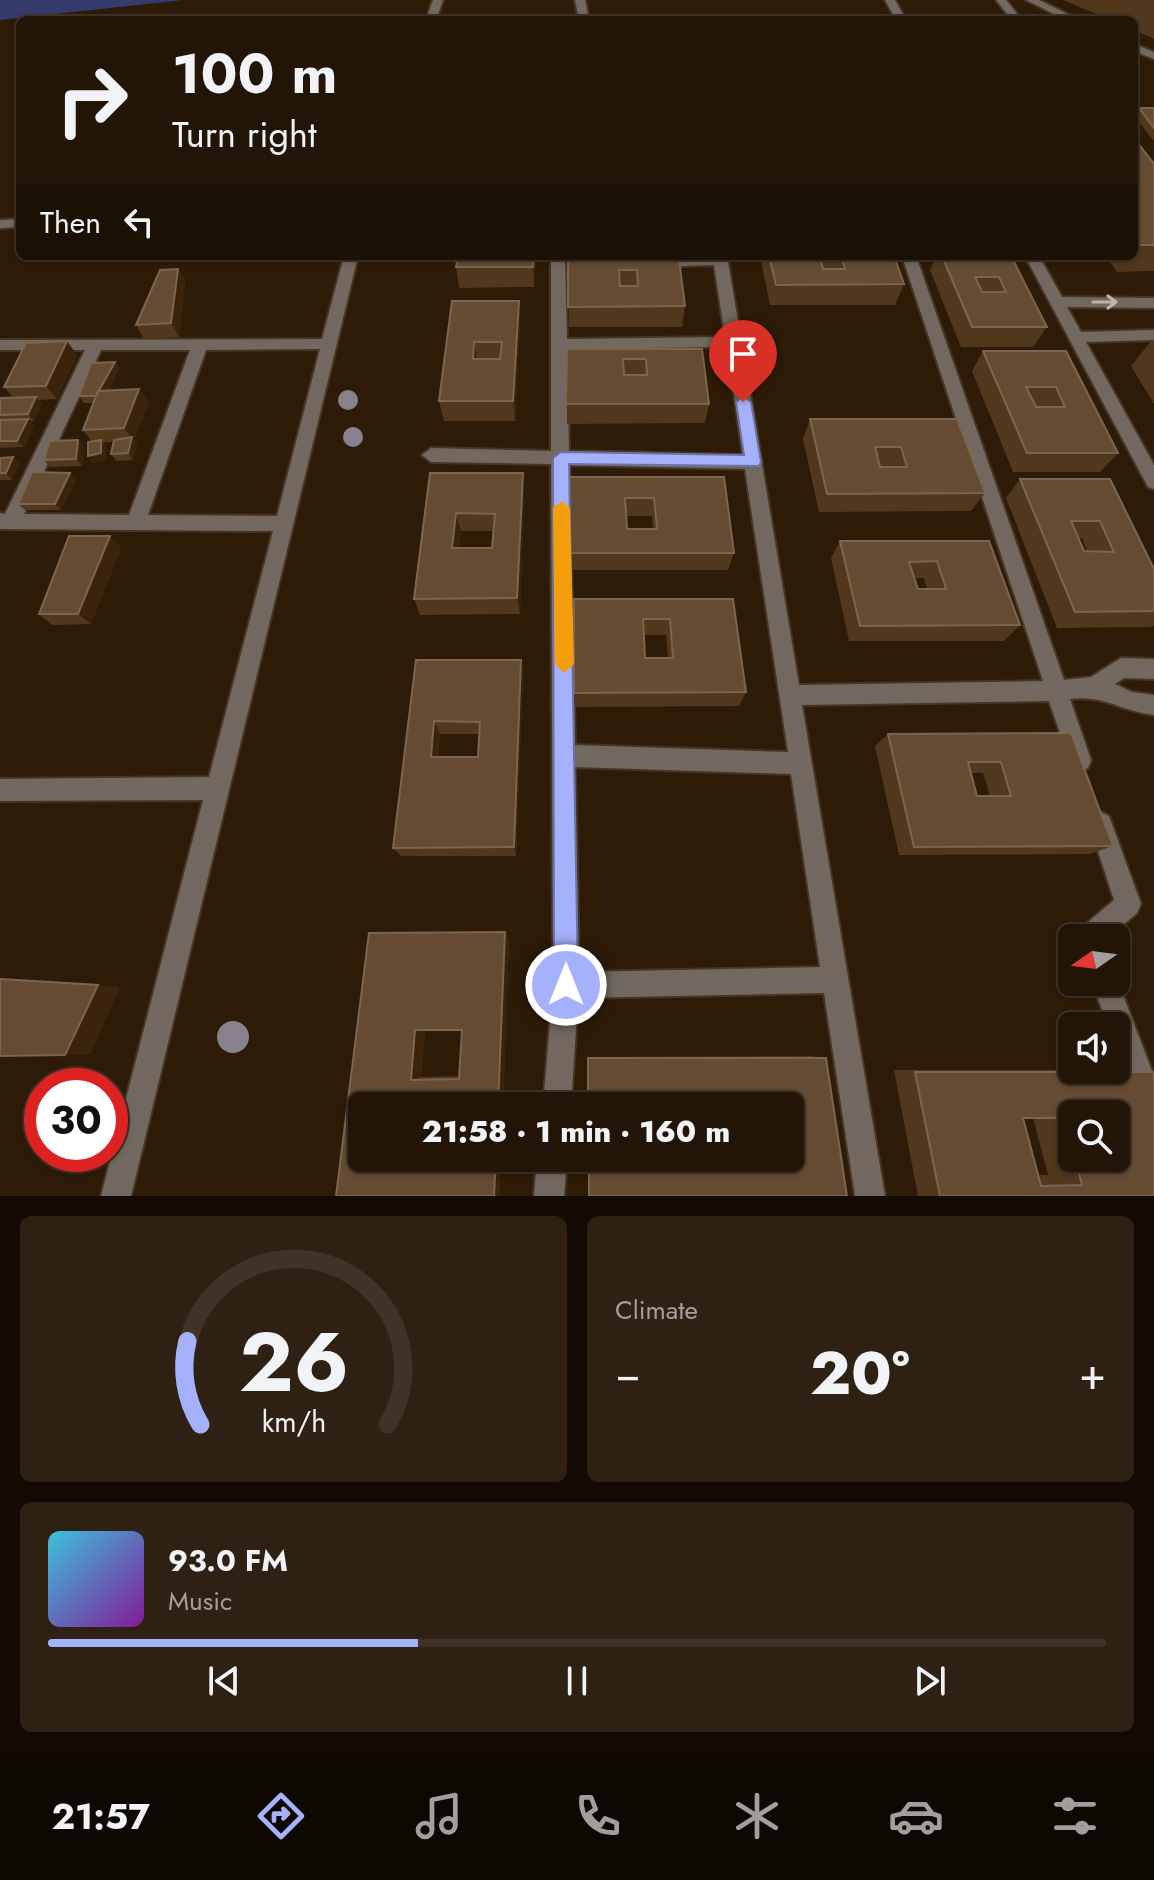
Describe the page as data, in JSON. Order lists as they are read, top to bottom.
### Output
{
  "north": "left",
  "page": {
    "turn": ["100 m", "Turn right"],
    "then": "Then",
    "limit": "30",
    "trip": "21:58 · 1 min · 160 m",
    "tile": "Climate",
    "heat": ["−", "20°", "+"],
    "song": ["93.0 FM", "Music"],
    "tabs": "21:57",
    "gauge": ["26", "km/h"]
  }
}
